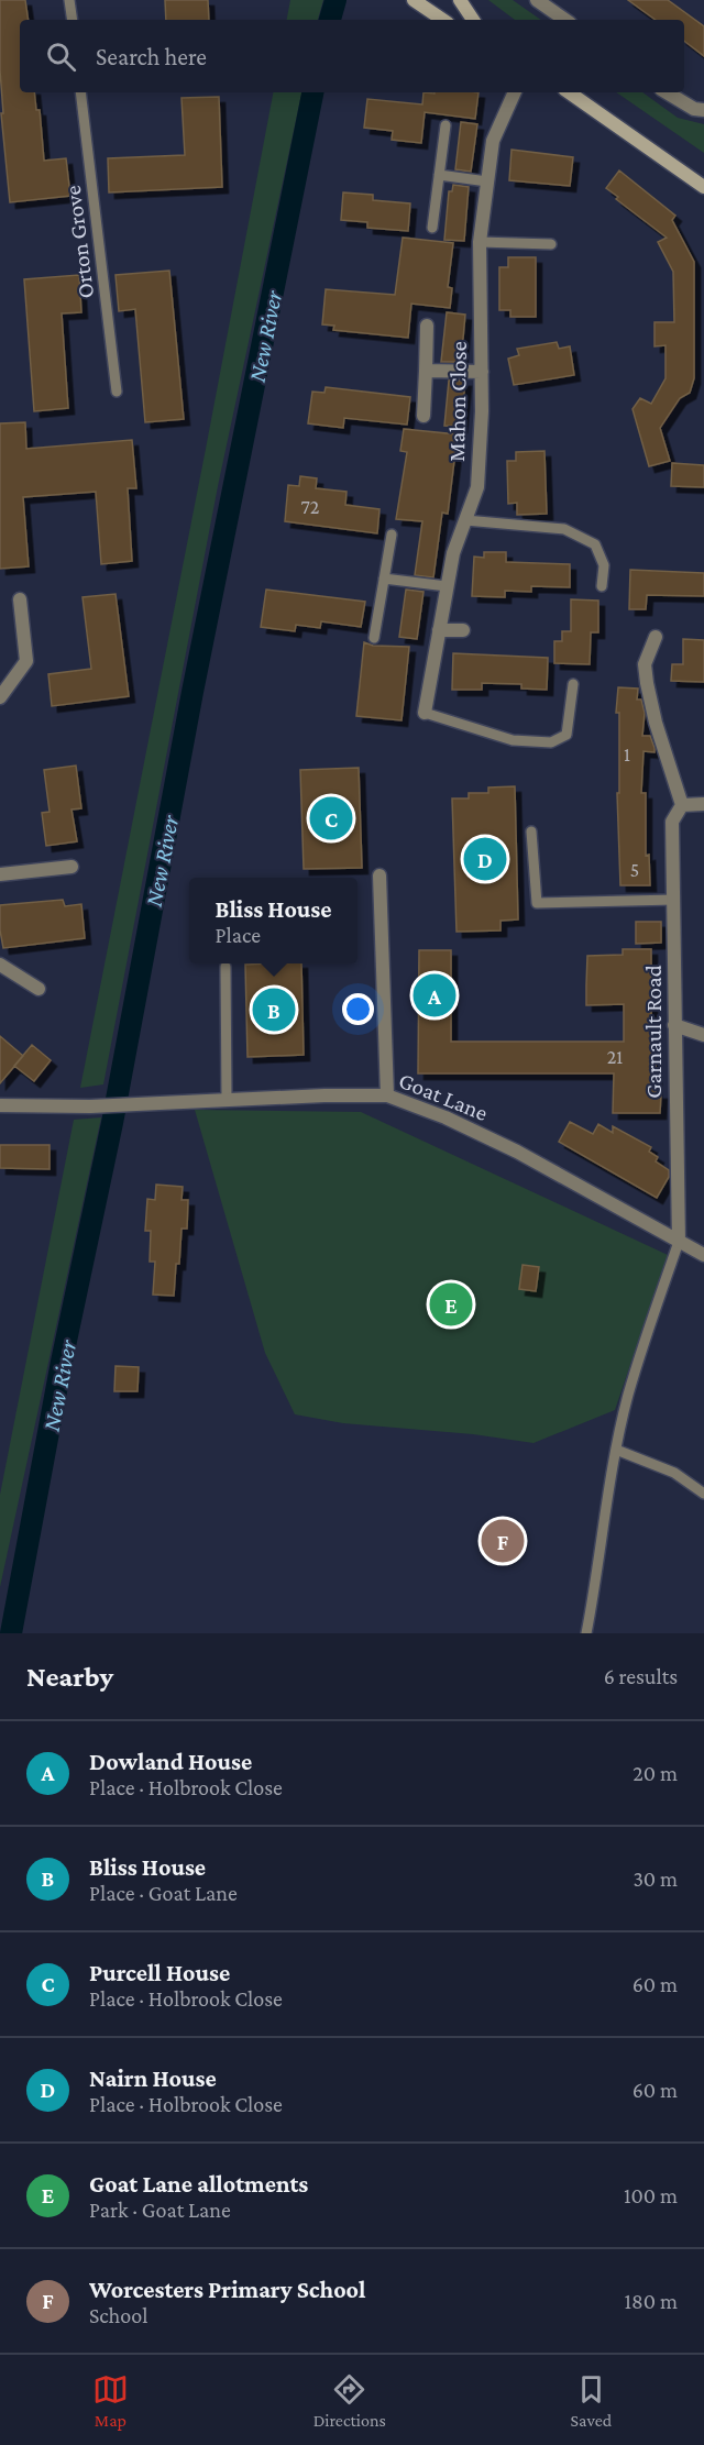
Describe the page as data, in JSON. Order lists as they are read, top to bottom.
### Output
{
  "streets": {
    "street": ["Mahon Close", "Garnault Road", "Goat Lane"],
    "lane": ["Orton Grove"]
  },
  "crossings": [
    ["Garnault Road", "Goat Lane"]
  ],
  "water": ["New River"],
  "house_numbers": [
    "72",
    "1",
    "5",
    "21"
  ],
  "page": {
    "search": "Search here",
    "pins": [
      "C",
      "D",
      "A",
      "B",
      "E",
      "F"
    ],
    "popup": ["Bliss House", "Place"],
    "heading": ["Nearby", "6 results"],
    "list": [
      {
        "mark": "A",
        "name": "Dowland House",
        "note": "Place · Holbrook Close",
        "value": "20 m"
      },
      {
        "mark": "B",
        "name": "Bliss House",
        "note": "Place · Goat Lane",
        "value": "30 m"
      },
      {
        "mark": "C",
        "name": "Purcell House",
        "note": "Place · Holbrook Close",
        "value": "60 m"
      },
      {
        "mark": "D",
        "name": "Nairn House",
        "note": "Place · Holbrook Close",
        "value": "60 m"
      },
      {
        "mark": "E",
        "name": "Goat Lane allotments",
        "note": "Park · Goat Lane",
        "value": "100 m"
      },
      {
        "mark": "F",
        "name": "Worcesters Primary School",
        "note": "School",
        "value": "180 m"
      }
    ],
    "nav": ["Map", "Directions", "Saved"]
  }
}
